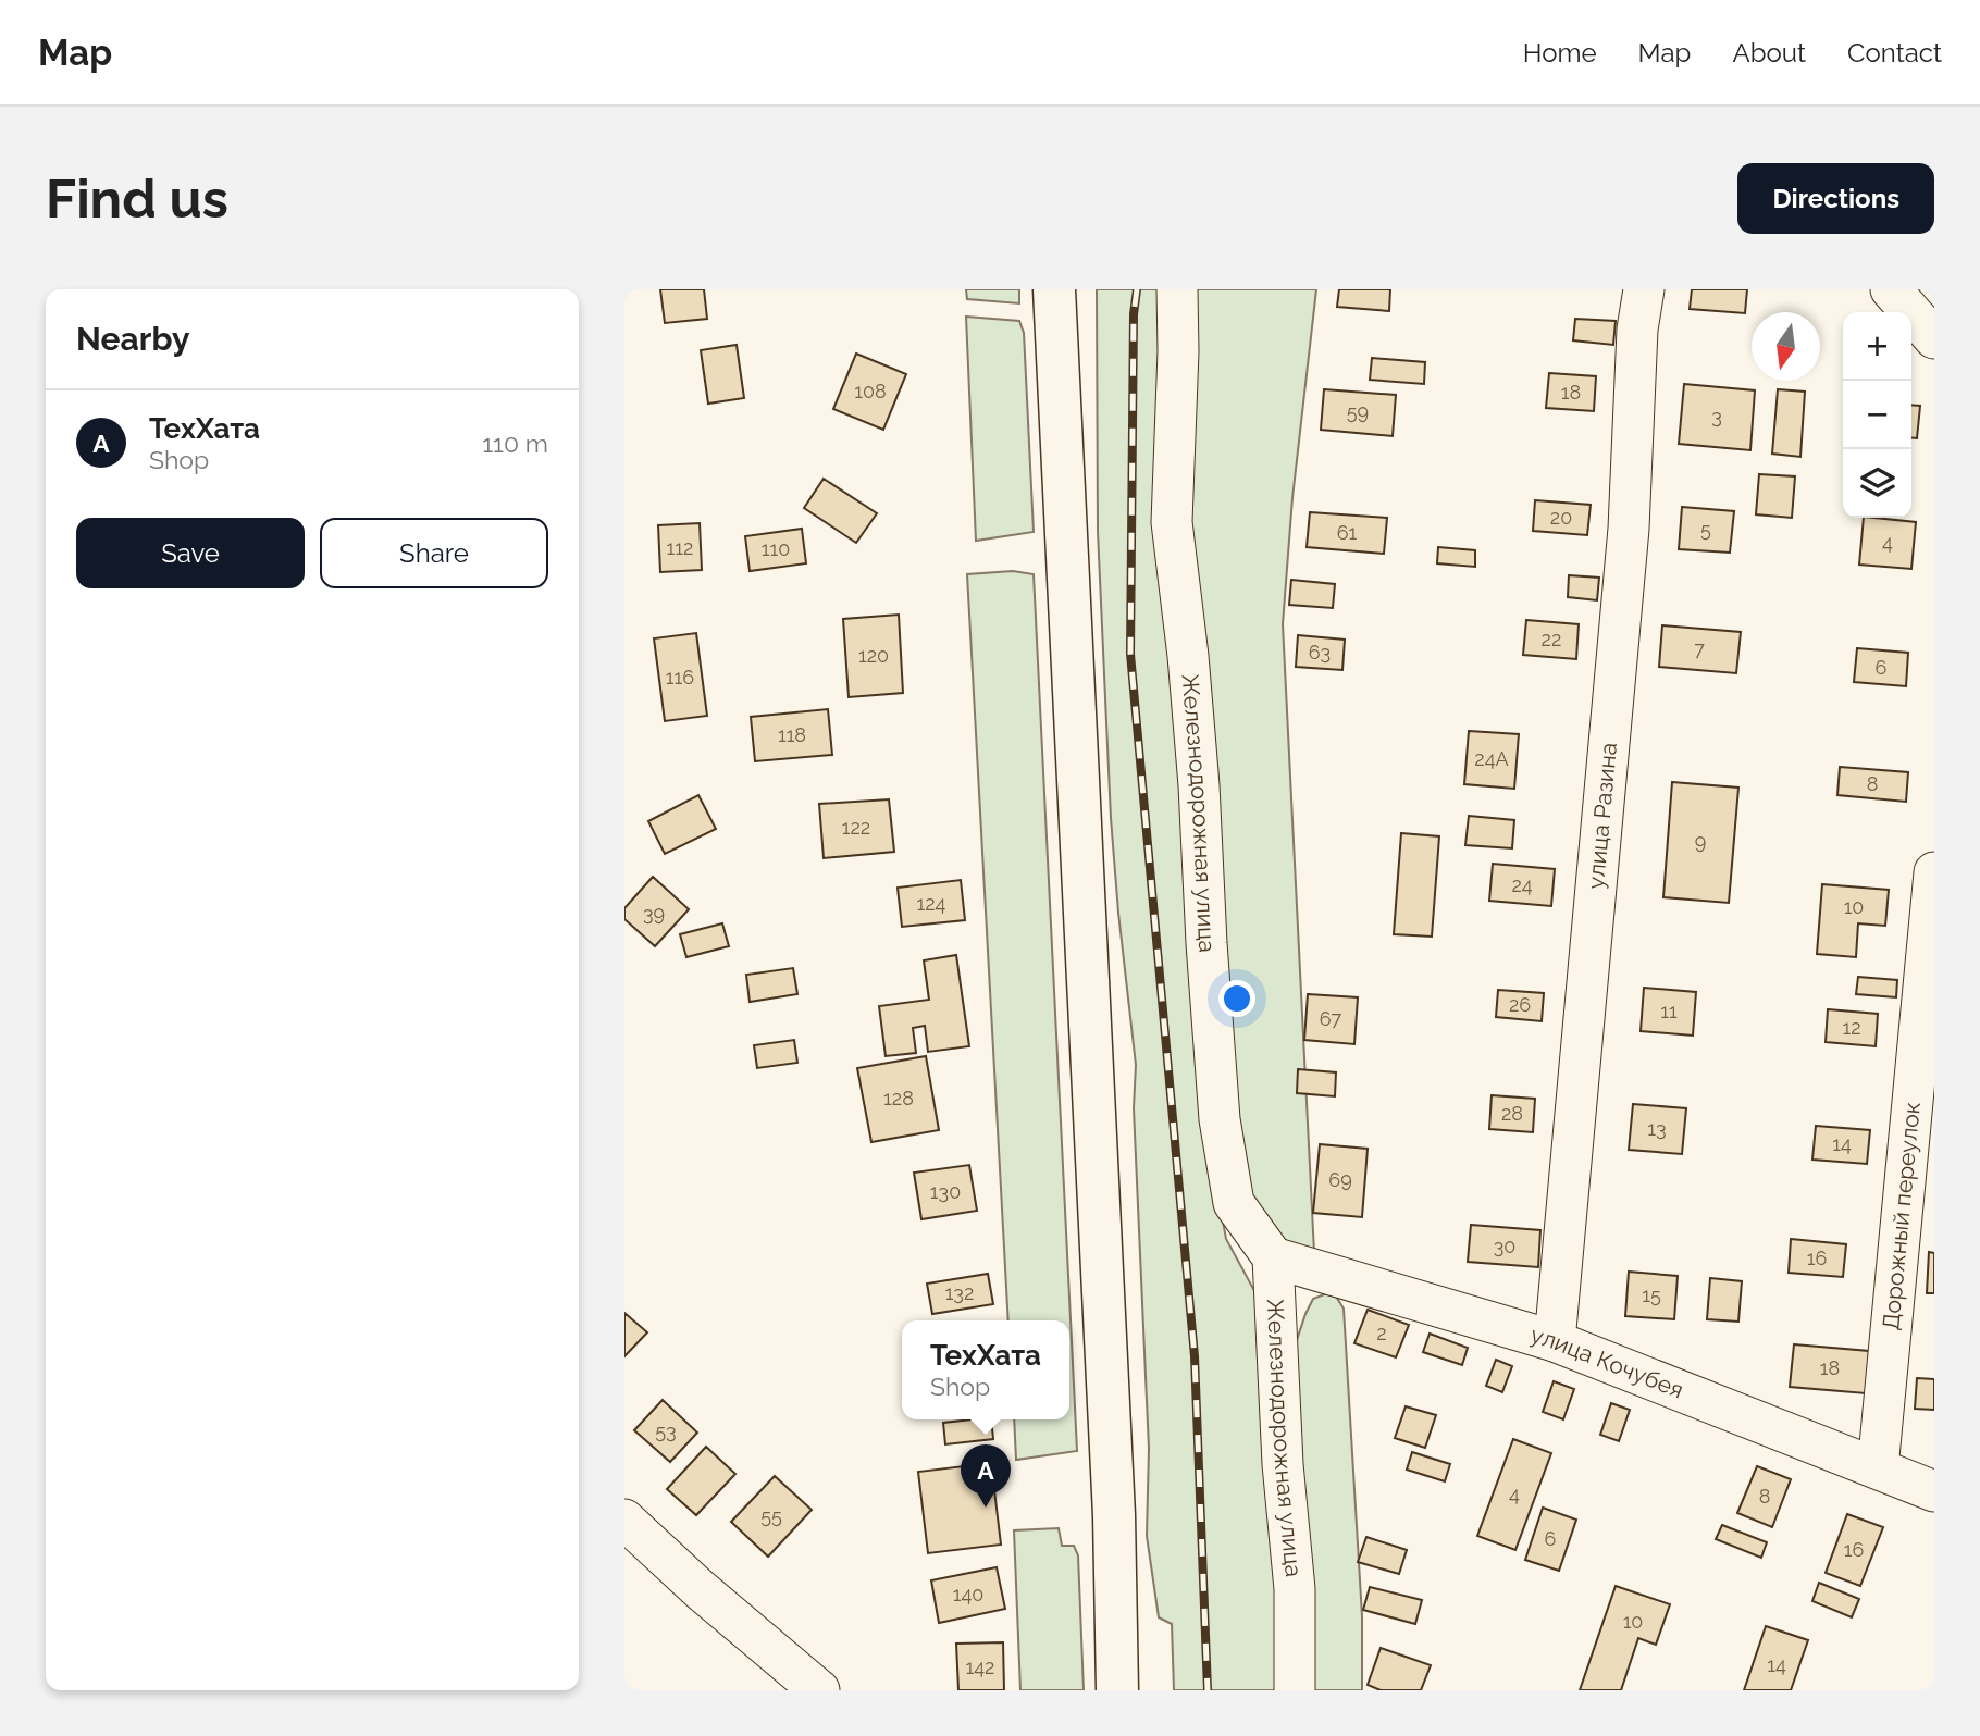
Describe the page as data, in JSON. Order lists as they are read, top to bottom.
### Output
{
  "streets": {
    "street": [
      "Железнодорожная улица",
      "улица Разина",
      "Дорожный переулок",
      "улица Кочубея"
    ]
  },
  "crossings": [
    ["Железнодорожная улица", "улица Кочубея"],
    ["улица Разина", "улица Кочубея"],
    ["Дорожный переулок", "улица Кочубея"]
  ],
  "house_numbers": [
    "108",
    "18",
    "59",
    "3",
    "20",
    "5",
    "61",
    "4",
    "112",
    "110",
    "22",
    "7",
    "63",
    "120",
    "6",
    "116",
    "118",
    "24А",
    "8",
    "122",
    "9",
    "24",
    "124",
    "10",
    "39",
    "26",
    "11",
    "67",
    "12",
    "128",
    "28",
    "13",
    "14",
    "69",
    "130",
    "30",
    "16",
    "132",
    "15",
    "2",
    "18",
    "53",
    "4",
    "8",
    "55",
    "6",
    "16",
    "140",
    "10",
    "14",
    "142"
  ],
  "north": "bottom",
  "page": {
    "header": "Map",
    "nav": [
      "Home",
      "Map",
      "About",
      "Contact"
    ],
    "buttons": [
      "Directions",
      ["Save", "Share"]
    ],
    "title": "Find us",
    "heading": "Nearby",
    "map_buttons": ["+", "−"],
    "list": [
      {
        "mark": "A",
        "name": "ТехХата",
        "note": "Shop",
        "value": "110 m"
      }
    ],
    "popup": ["ТехХата", "Shop"],
    "pins": "A"
  }
}
